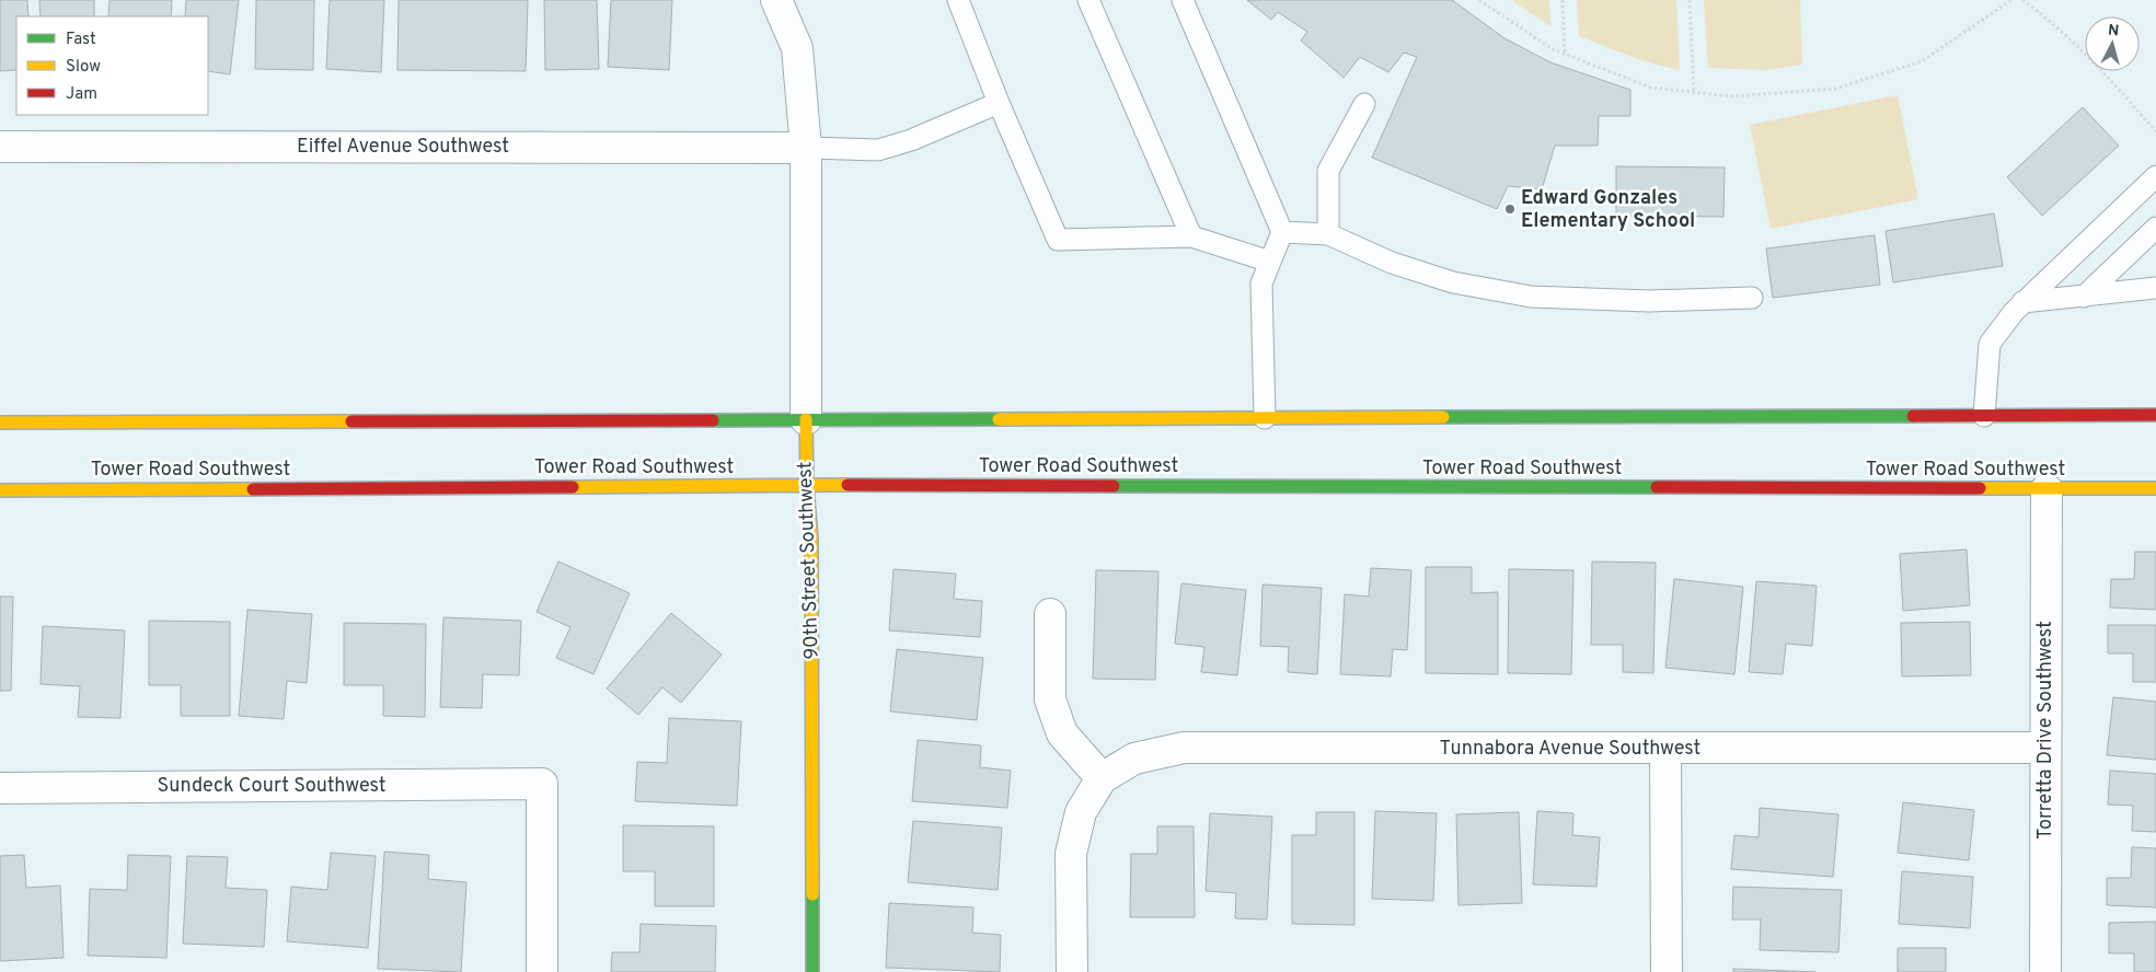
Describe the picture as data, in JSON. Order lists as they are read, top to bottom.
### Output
{
  "streets": {
    "street": [
      "Eiffel Avenue Southwest",
      "Tower Road Southwest",
      "90th Street Southwest",
      "Torretta Drive Southwest",
      "Tunnabora Avenue Southwest",
      "Sundeck Court Southwest"
    ]
  },
  "crossings": [
    ["Eiffel Avenue Southwest", "90th Street Southwest"],
    ["Tower Road Southwest", "90th Street Southwest"],
    ["Tower Road Southwest", "Torretta Drive Southwest"],
    ["Torretta Drive Southwest", "Tunnabora Avenue Southwest"]
  ],
  "places": ["Edward Gonzales Elementary School"],
  "legend": ["Fast", "Slow", "Jam"],
  "north": "top"
}
